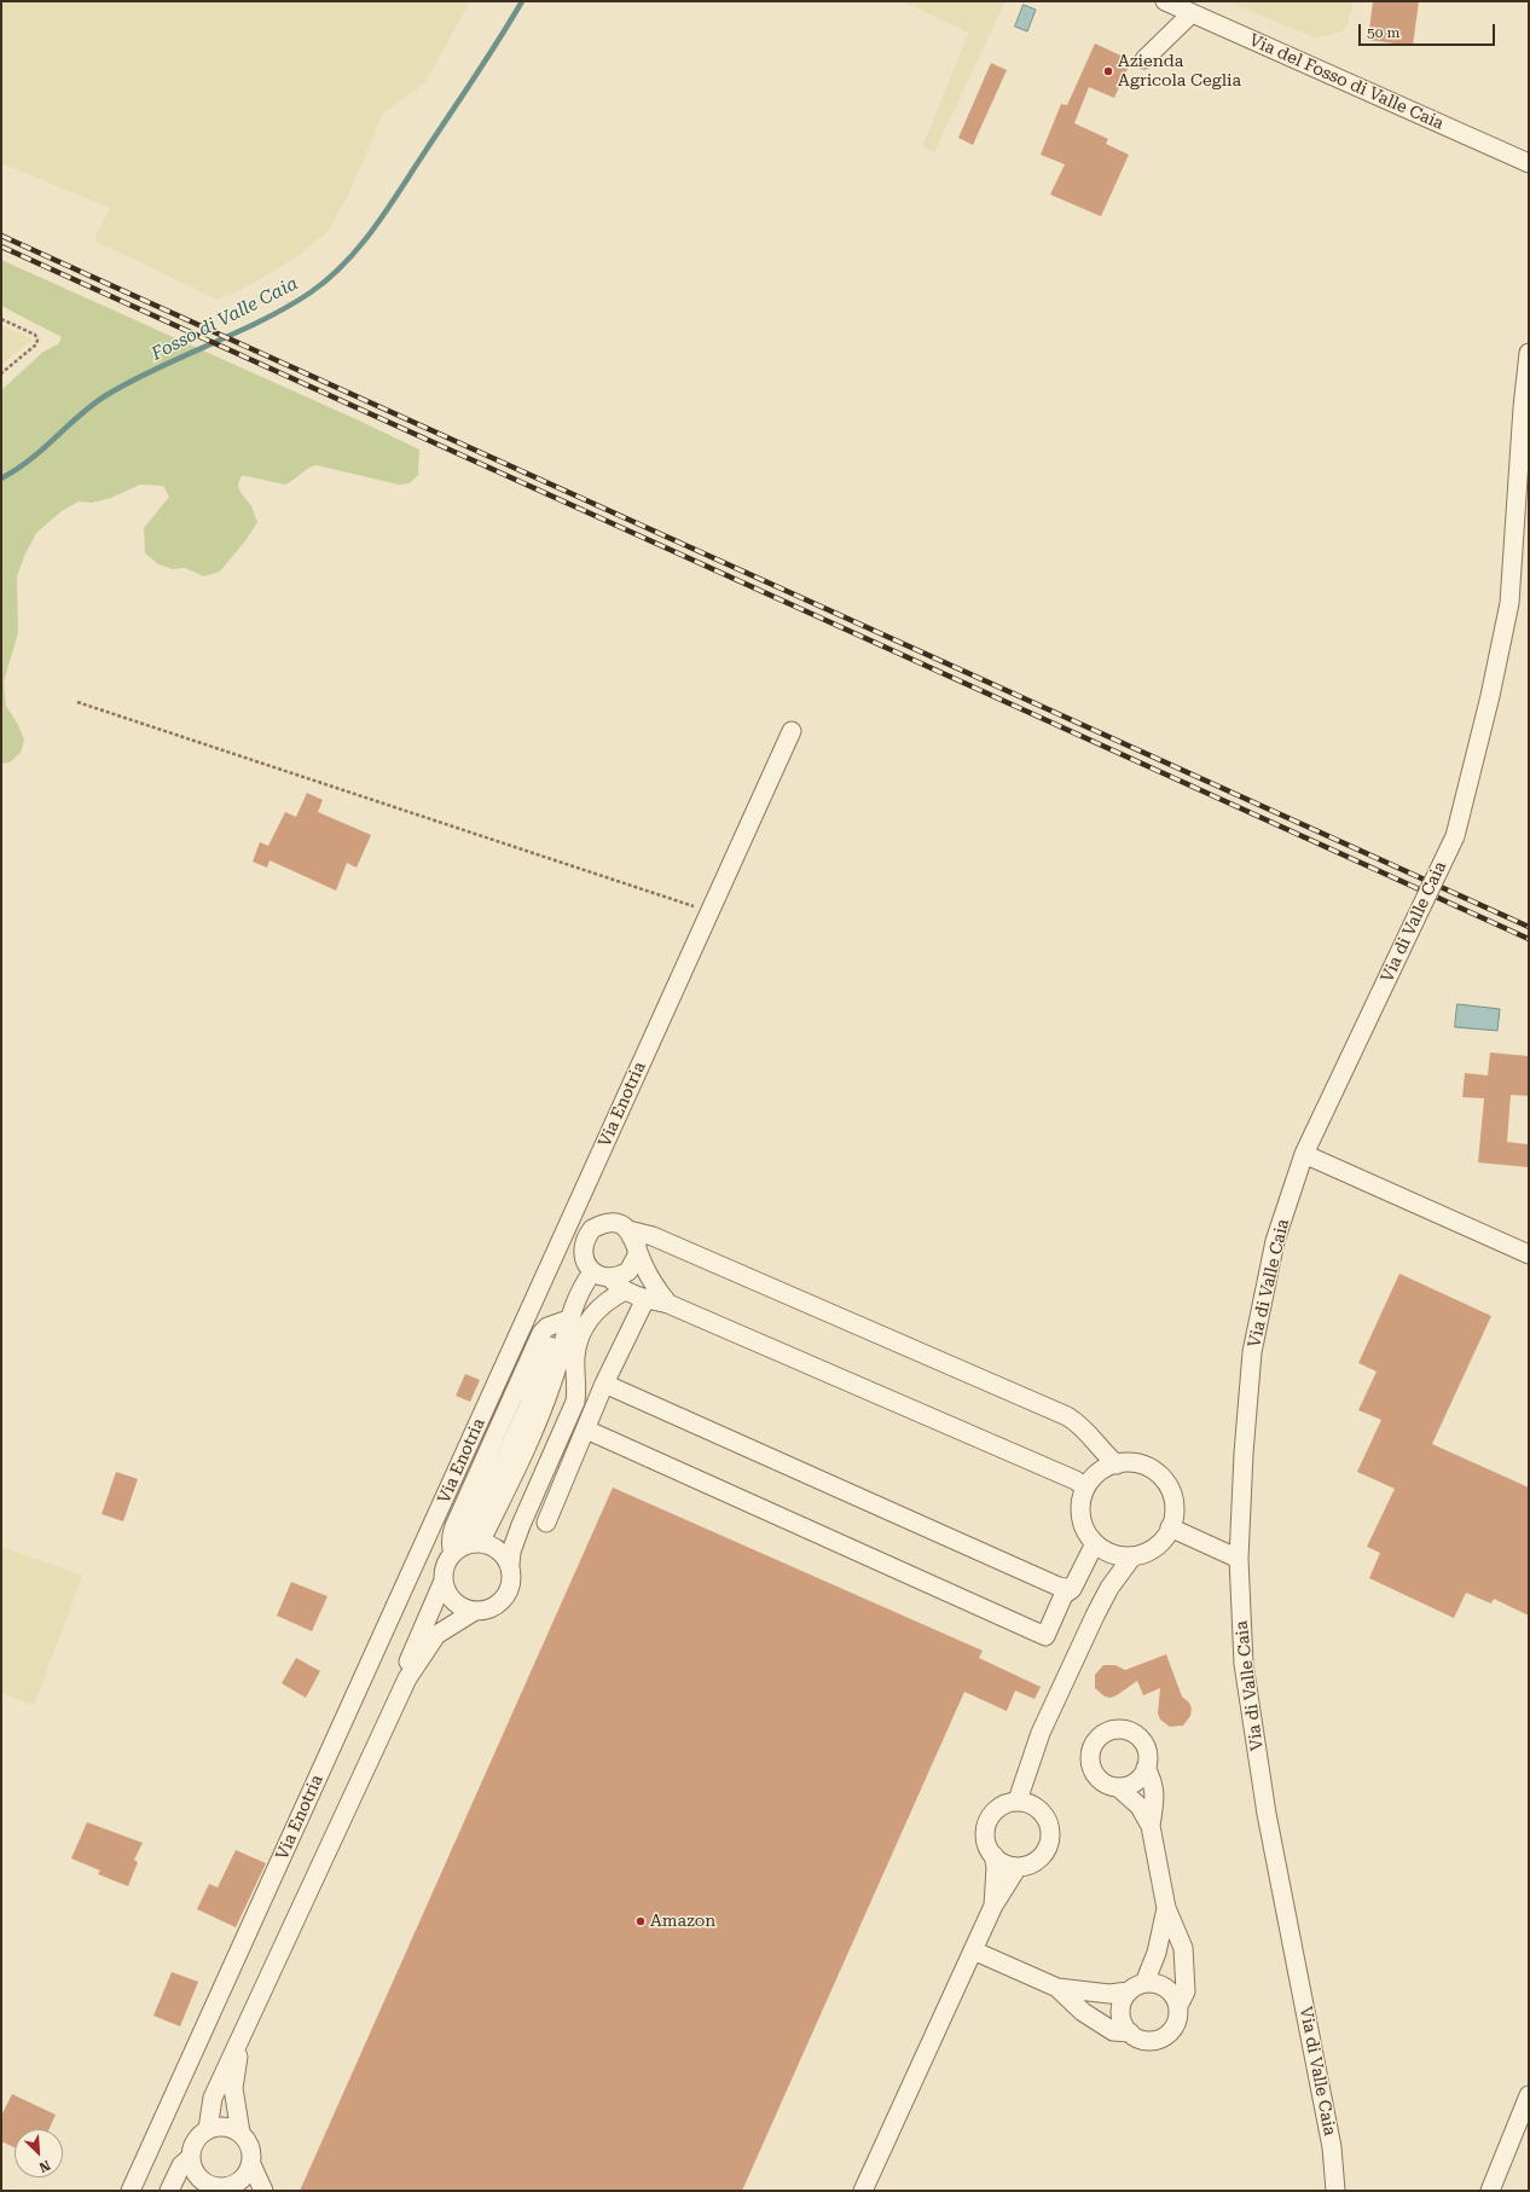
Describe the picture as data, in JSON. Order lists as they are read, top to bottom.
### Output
{
  "streets": {
    "street": ["Via del Fosso di Valle Caia", "Via di Valle Caia", "Via Enotria"]
  },
  "water": ["Fosso di Valle Caia"],
  "places": ["Azienda Agricola Ceglia", "Amazon"],
  "scale_bar": "50 m",
  "north": "bottom right"
}
